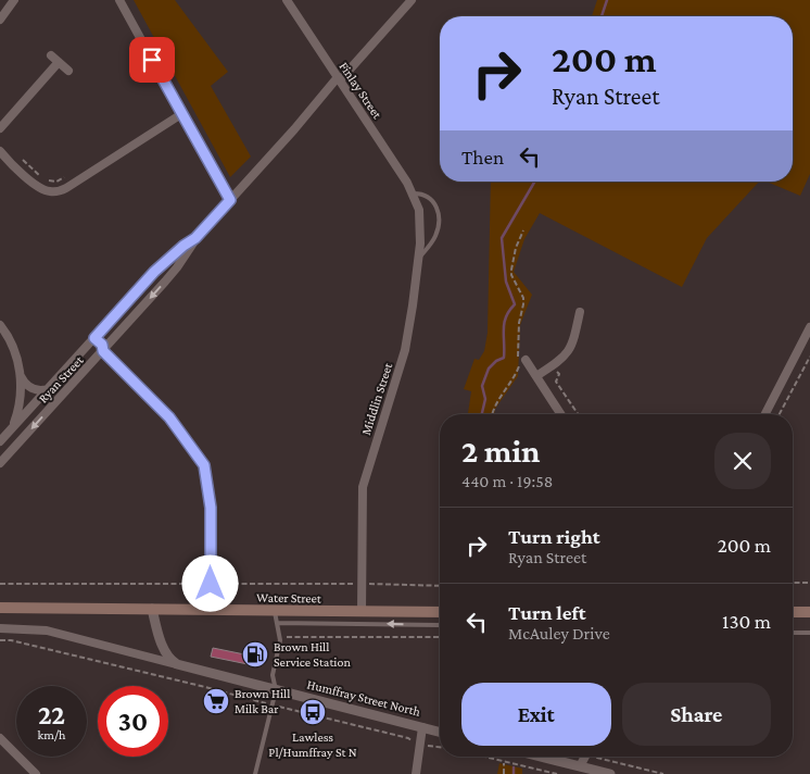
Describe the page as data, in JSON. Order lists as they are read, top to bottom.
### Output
{
  "streets": {
    "main road": ["Water Street"],
    "street": [
      "Finlay Street",
      "Ryan Street",
      "Middlin Street",
      "Humffray Street North"
    ]
  },
  "crossings": [
    ["Finlay Street", "Ryan Street"],
    ["Finlay Street", "Middlin Street"],
    ["Middlin Street", "Water Street"]
  ],
  "places": {
    "fuel station": ["Brown Hill Service Station"],
    "supermarket": ["Brown Hill Milk Bar"],
    "bus stop": ["Lawless Pl/Humffray St N"]
  },
  "page": {
    "turn": ["200 m", "Ryan Street"],
    "then": "Then",
    "heading": ["2 min", "440 m · 19:58"],
    "list": [
      {
        "name": "Turn right",
        "note": "Ryan Street",
        "value": "200 m"
      },
      {
        "name": "Turn left",
        "note": "McAuley Drive",
        "value": "130 m"
      }
    ],
    "buttons": ["Exit", "Share"],
    "speed": "22 km/h",
    "limit": "30"
  }
}
